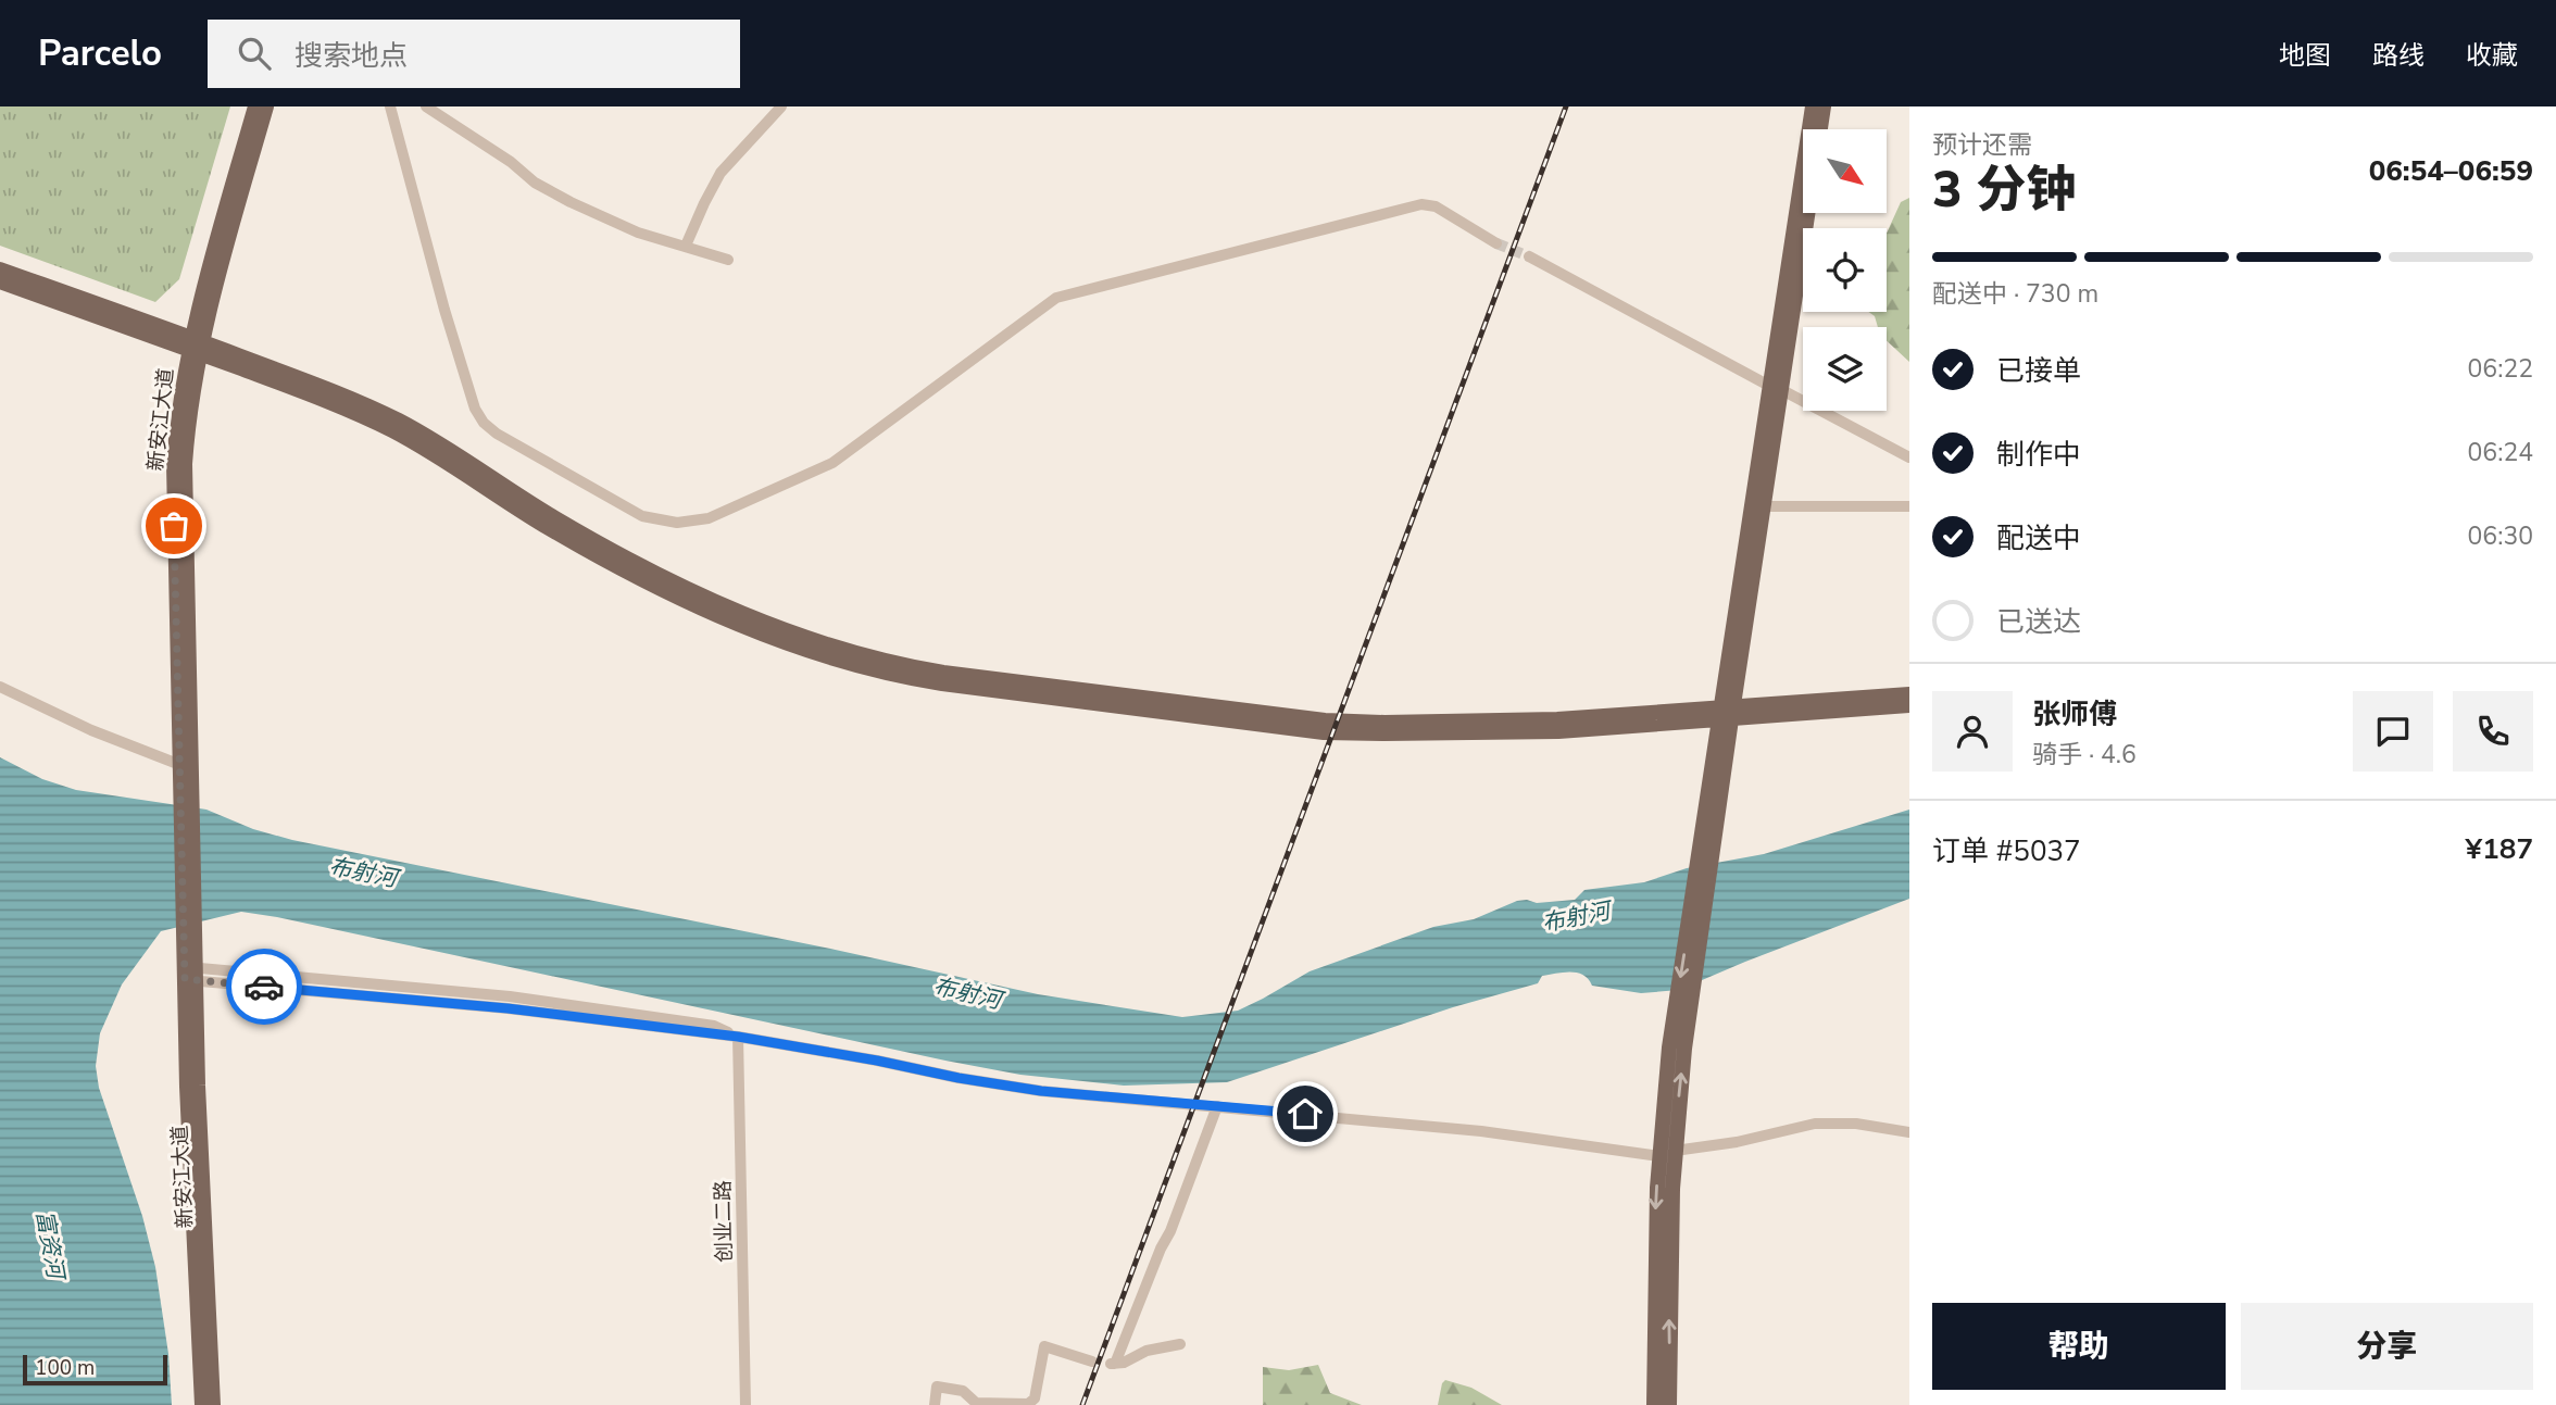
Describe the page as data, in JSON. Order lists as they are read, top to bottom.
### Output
{
  "streets": {
    "main road": ["新安江大道"],
    "street": ["创业二路"]
  },
  "water": ["布射河", "富资河"],
  "scale_bar": "100 m",
  "north": "bottom right",
  "page": {
    "header": "Parcelo",
    "search": "搜索地点",
    "nav": ["地图", "路线", "收藏"],
    "heading": ["3 分钟", "预计还需", "06:54–06:59"],
    "panel": [
      "张师傅",
      "骑手 · 4.6",
      "订单 #5037",
      "¥187"
    ],
    "bar": "配送中 · 730 m",
    "list": [
      ["已接单", "06:22"],
      ["制作中", "06:24"],
      ["配送中", "06:30"],
      "已送达"
    ],
    "buttons": ["帮助", "分享"],
    "scale": "100 m"
  }
}
